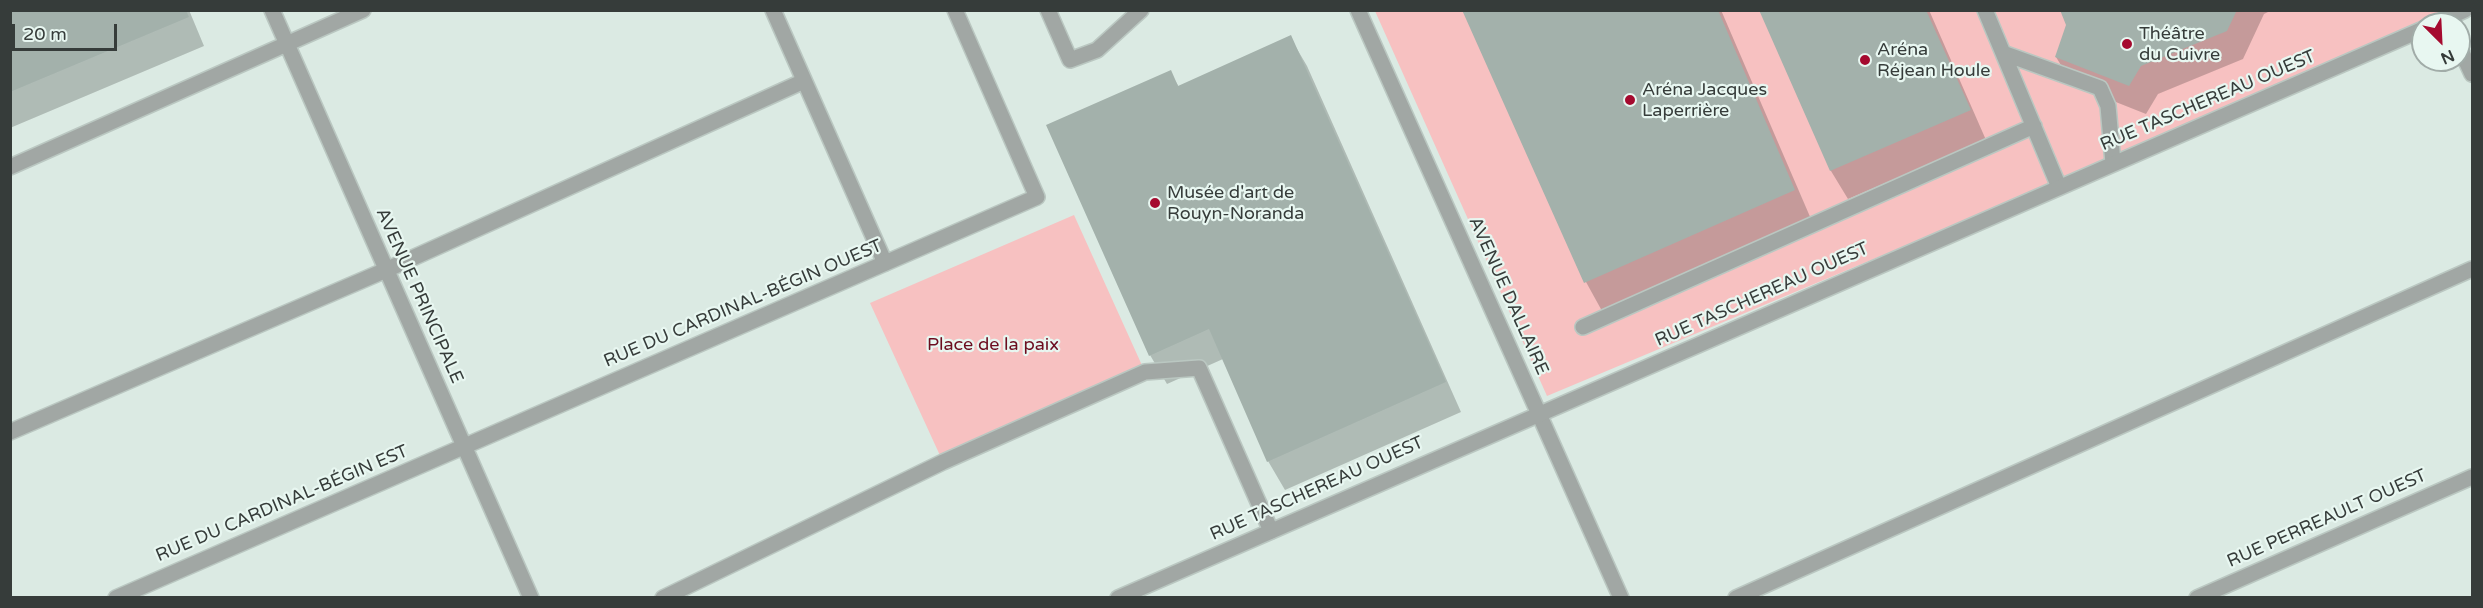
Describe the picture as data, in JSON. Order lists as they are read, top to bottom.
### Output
{
  "streets": {
    "street": [
      "RUE TASCHEREAU OUEST",
      "AVENUE PRINCIPALE",
      "AVENUE DALLAIRE",
      "RUE DU CARDINAL-BÉGIN OUEST",
      "RUE DU CARDINAL-BÉGIN EST",
      "RUE PERREAULT OUEST"
    ]
  },
  "crossings": [
    ["RUE TASCHEREAU OUEST", "AVENUE DALLAIRE"],
    ["AVENUE PRINCIPALE", "RUE DU CARDINAL-BÉGIN OUEST"],
    ["AVENUE PRINCIPALE", "RUE DU CARDINAL-BÉGIN EST"],
    ["RUE DU CARDINAL-BÉGIN OUEST", "RUE DU CARDINAL-BÉGIN EST"]
  ],
  "parks": ["Place de la paix"],
  "places": [
    "Théâtre du Cuivre",
    "Aréna Réjean Houle",
    "Aréna Jacques Laperrière",
    "Musée d'art de Rouyn-Noranda"
  ],
  "scale_bar": "20 m",
  "north": "bottom right"
}
